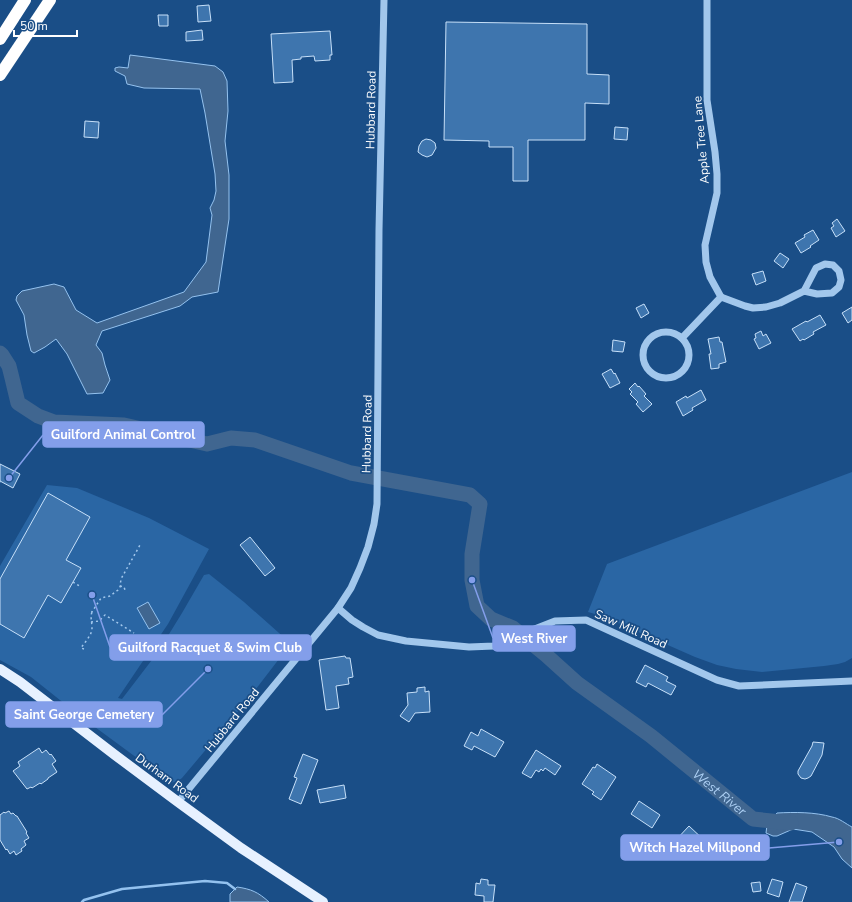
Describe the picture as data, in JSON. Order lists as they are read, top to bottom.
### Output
{
  "streets": {
    "main road": ["Durham Road"],
    "street": ["Hubbard Road", "Apple Tree Lane", "Saw Mill Road"]
  },
  "crossings": [
    ["Hubbard Road", "Saw Mill Road"],
    ["Hubbard Road", "Durham Road"]
  ],
  "water": ["West River"],
  "places": [
    "Guilford Animal Control",
    "West River",
    "Guilford Racquet & Swim Club",
    "Saint George Cemetery",
    "Witch Hazel Millpond"
  ],
  "scale_bar": "50 m"
}
